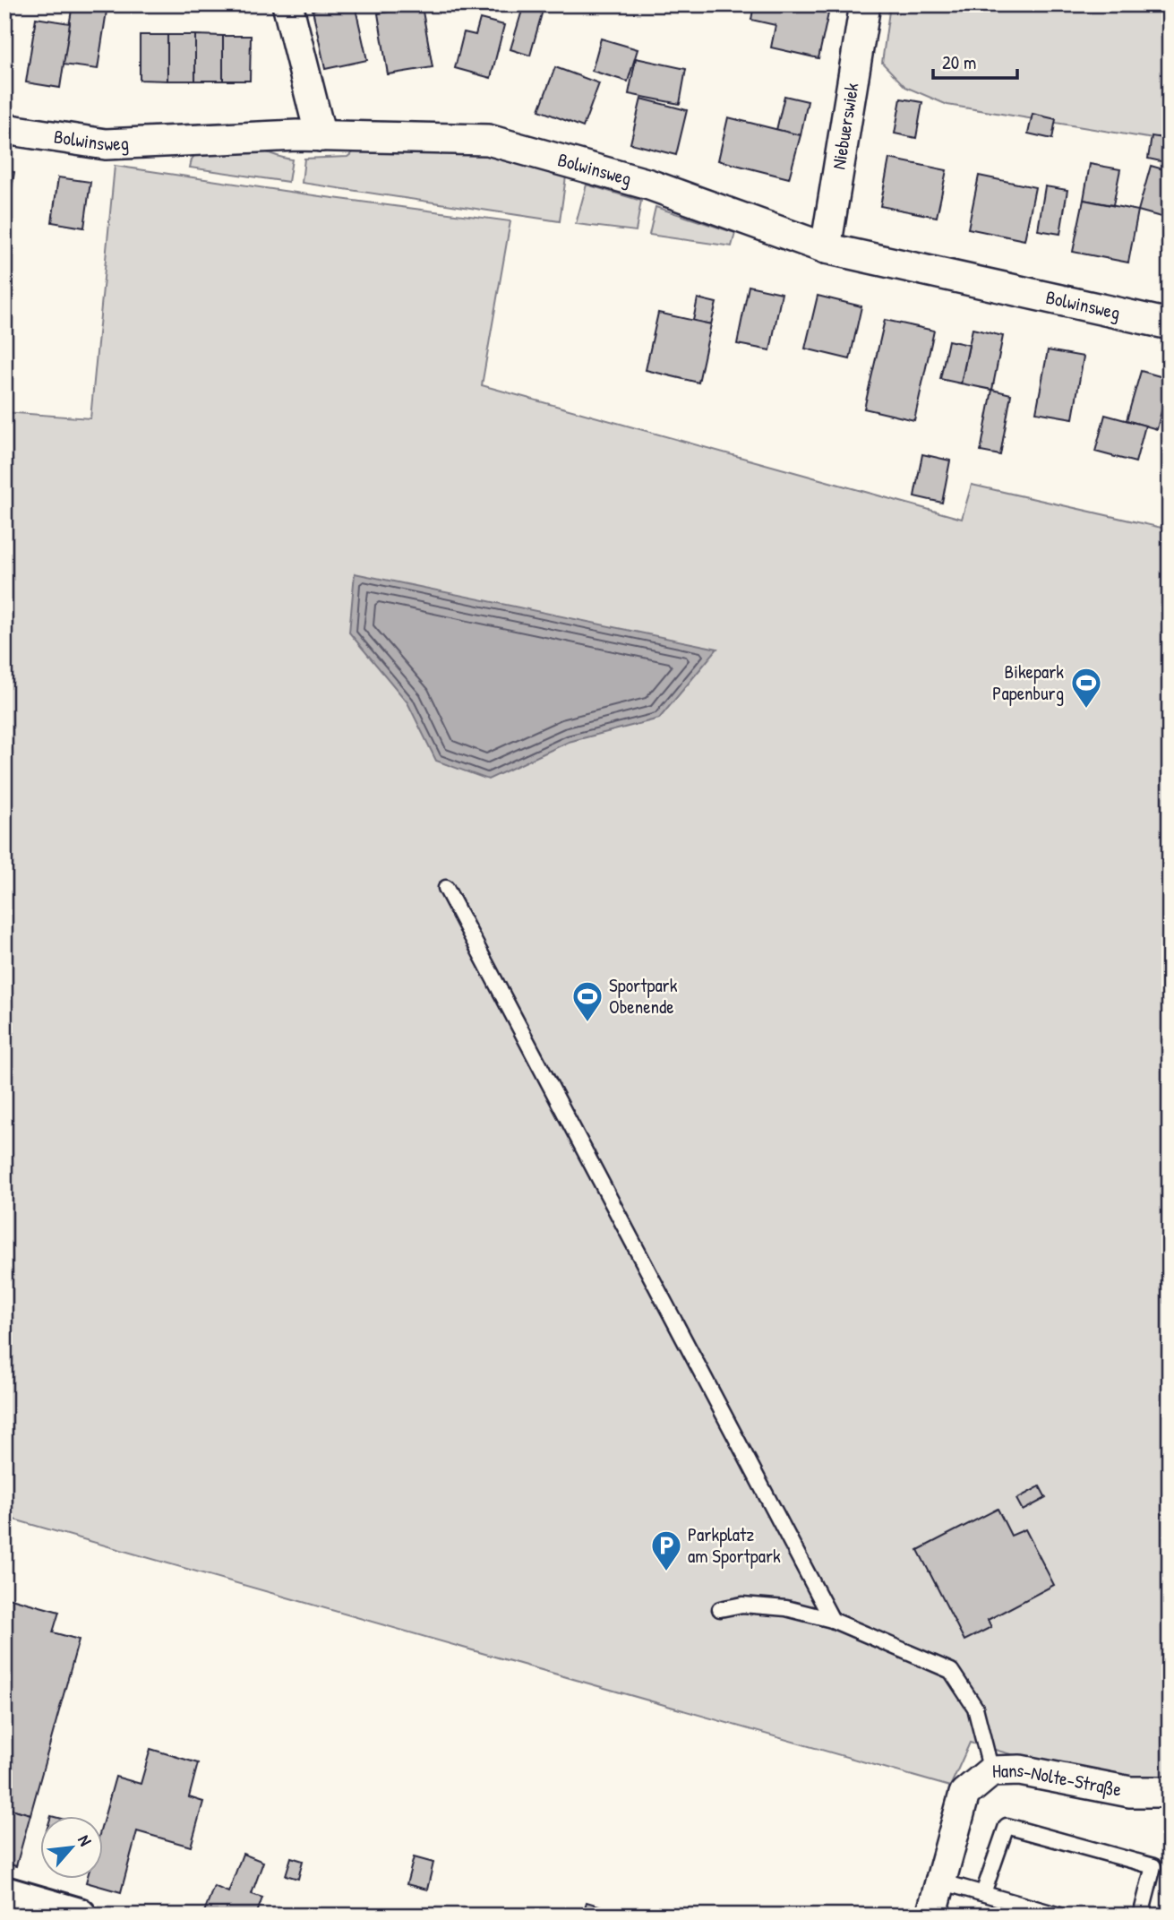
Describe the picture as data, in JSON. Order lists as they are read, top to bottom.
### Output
{
  "streets": {
    "street": ["Niebuerswiek", "Bolwinsweg", "Hans-Nolte-Straße"]
  },
  "crossings": [
    ["Niebuerswiek", "Bolwinsweg"]
  ],
  "places": {
    "sports": ["Bikepark Papenburg", "Sportpark Obenende"],
    "parking": ["Parkplatz am Sportpark"]
  },
  "scale_bar": "20 m",
  "north": "top right"
}
